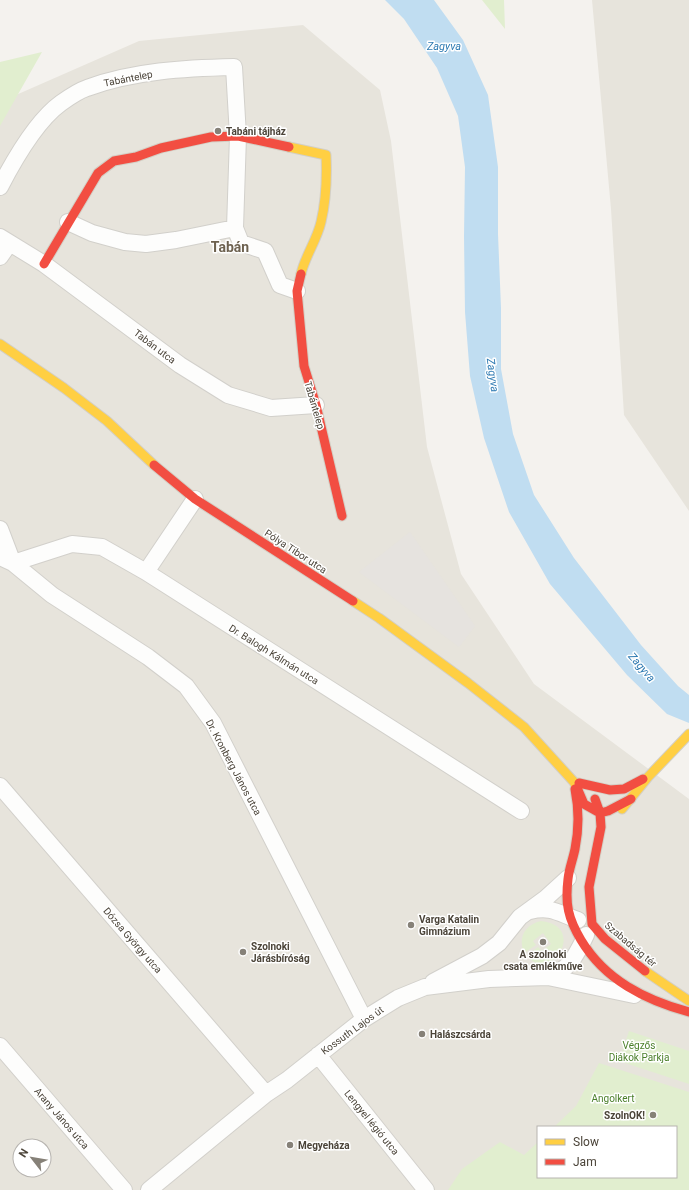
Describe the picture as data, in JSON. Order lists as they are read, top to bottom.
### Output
{
  "streets": {
    "street": [
      "Tabántelep",
      "Tabán utca",
      "Pólya Tibor utca",
      "Dr. Balogh Kálmán utca",
      "Dr. Kronberg János utca",
      "Dózsa György utca",
      "Szabadság tér",
      "Kossuth Lajos út",
      "Arany János utca",
      "Lengyel légió utca"
    ]
  },
  "crossings": [
    ["Tabántelep", "Tabán utca"],
    ["Pólya Tibor utca", "Szabadság tér"],
    ["Dr. Balogh Kálmán utca", "Dr. Kronberg János utca"],
    ["Dr. Kronberg János utca", "Kossuth Lajos út"],
    ["Dózsa György utca", "Kossuth Lajos út"],
    ["Kossuth Lajos út", "Lengyel légió utca"]
  ],
  "districts": ["Tabán"],
  "water": ["Zagyva"],
  "parks": ["Végzős Diákok Parkja", "Angolkert"],
  "places": [
    "Tabáni tájház",
    "Varga Katalin Gimnázium",
    "A szolnoki csata emlékműve",
    "Szolnoki Járásbíróság",
    "Halászcsárda",
    "SzolnOK!",
    "Megyeháza"
  ],
  "legend": ["Slow", "Jam"],
  "north": "top left"
}
